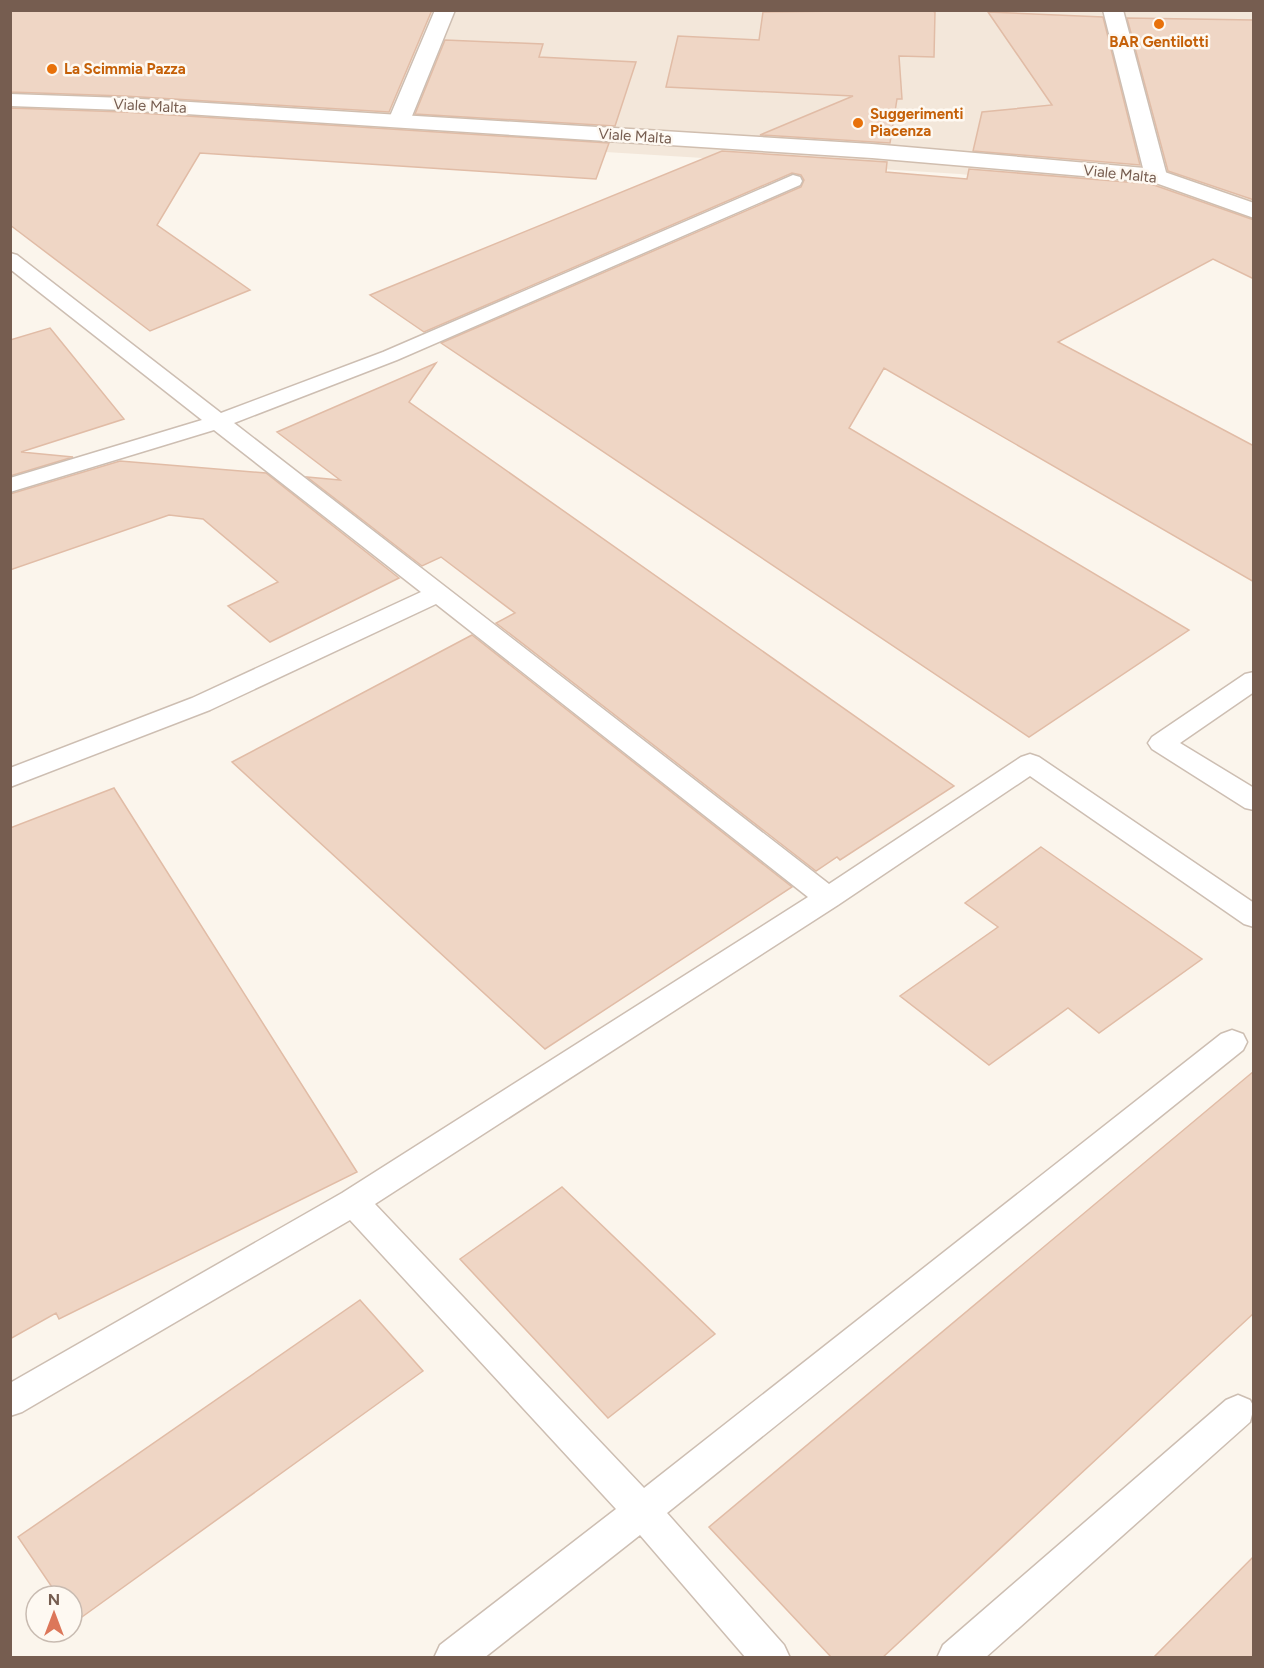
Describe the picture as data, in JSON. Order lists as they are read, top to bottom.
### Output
{
  "streets": {
    "street": ["Viale Malta"]
  },
  "places": ["BAR Gentilotti", "La Scimmia Pazza", "Suggerimenti Piacenza"],
  "north": "top"
}
